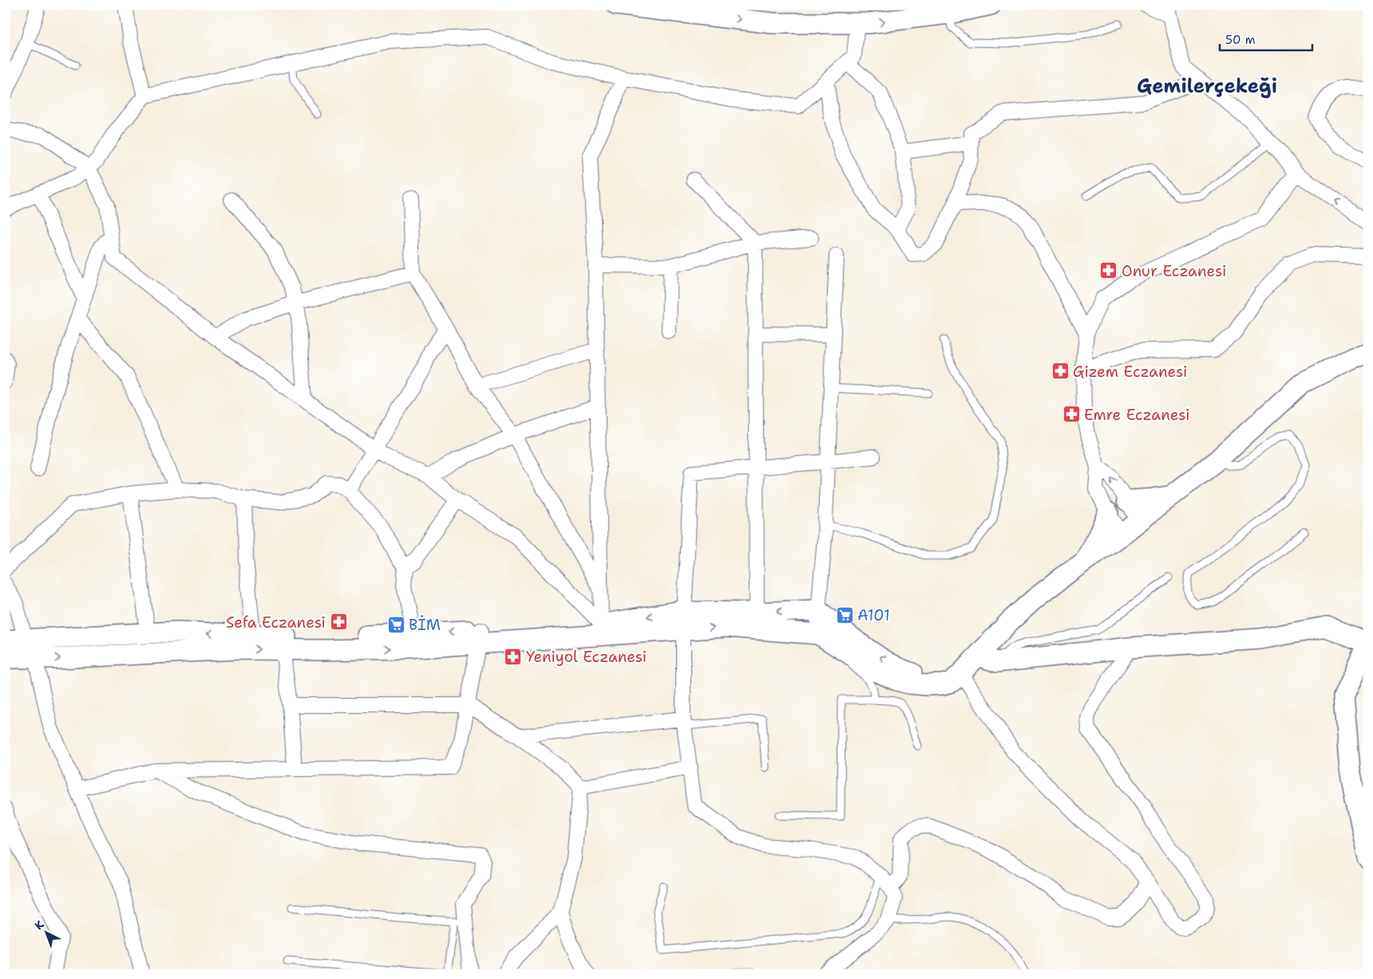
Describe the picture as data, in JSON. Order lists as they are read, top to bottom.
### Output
{
  "districts": ["Gemilerçekeği"],
  "places": {
    "pharmacy": [
      "Onur Eczanesi",
      "Gizem Eczanesi",
      "Emre Eczanesi",
      "Sefa Eczanesi",
      "Yeniyol Eczanesi"
    ],
    "supermarket": ["A101", "BİM"]
  },
  "scale_bar": "50 m",
  "north": "top left"
}
